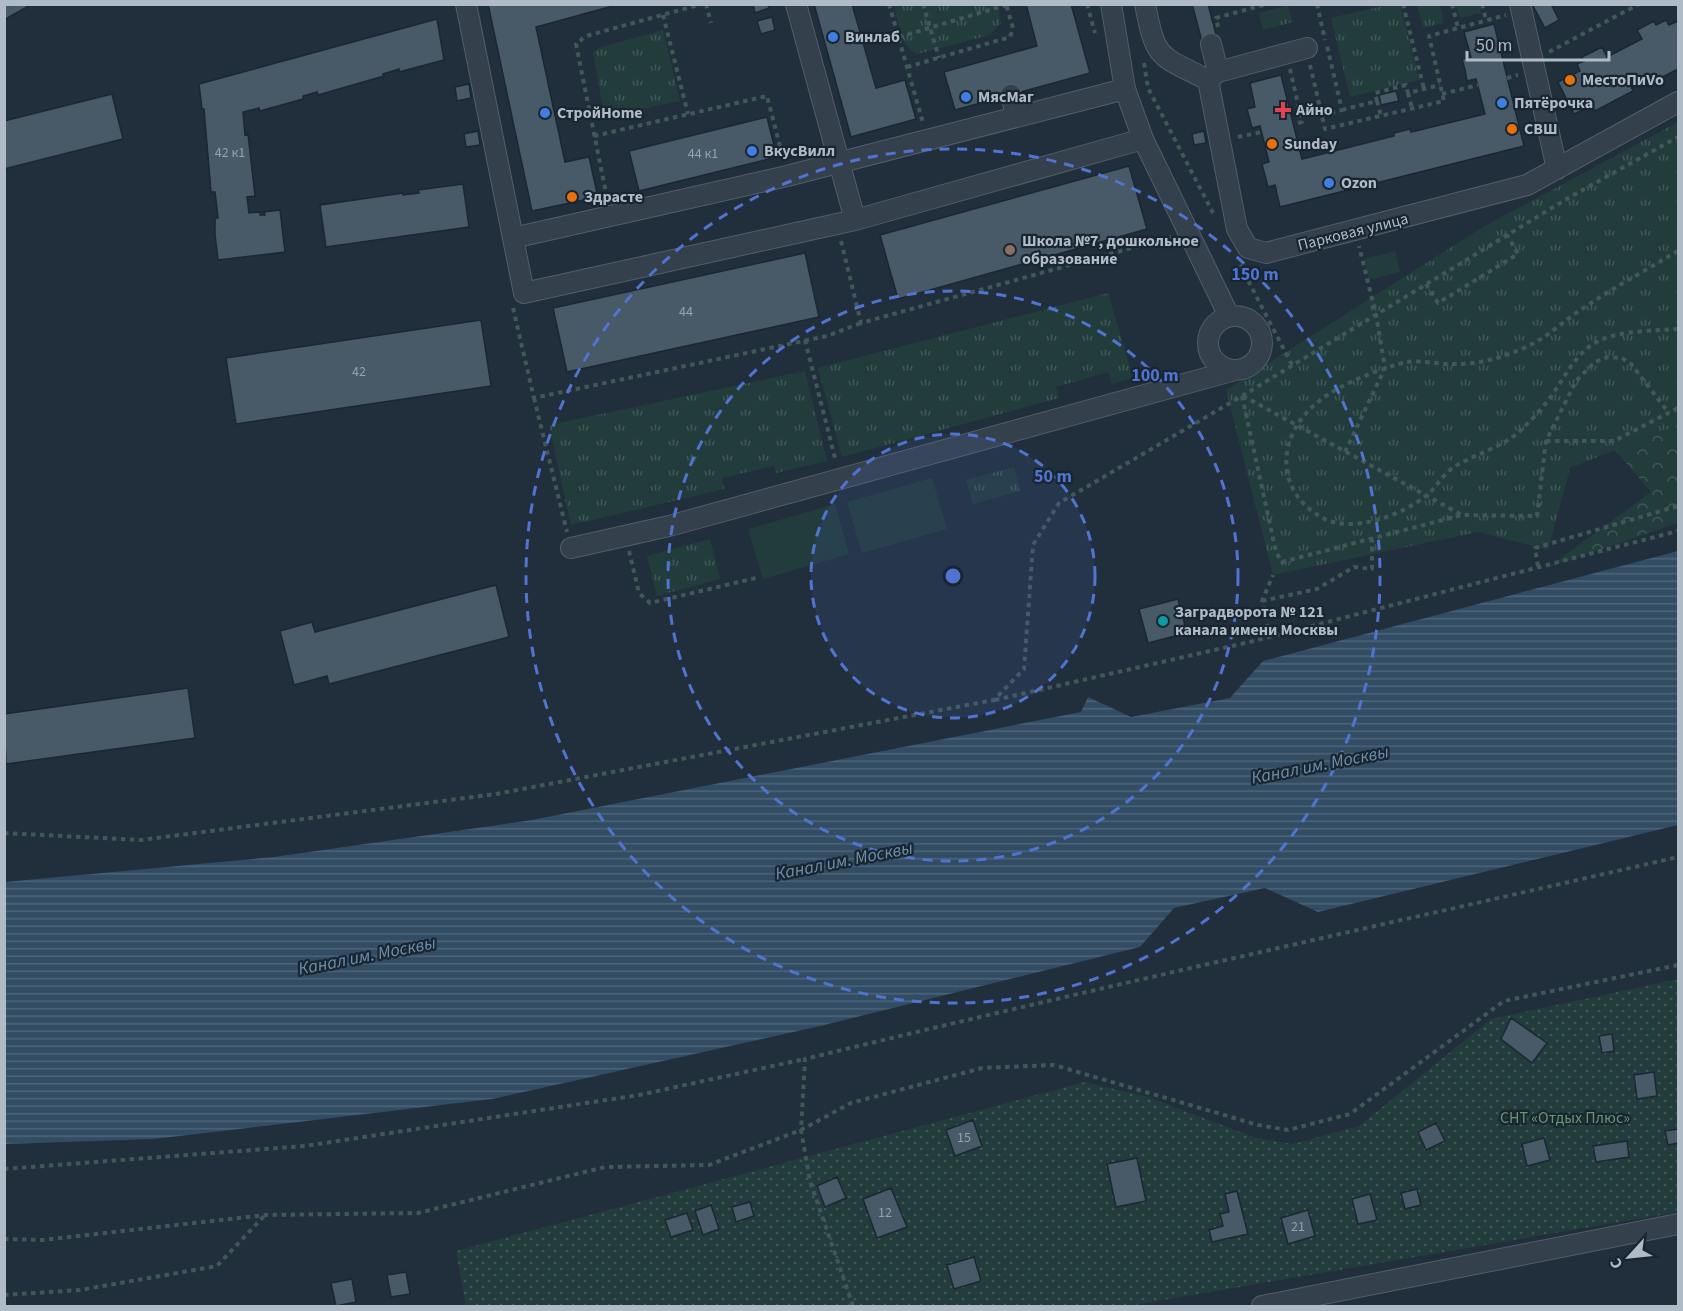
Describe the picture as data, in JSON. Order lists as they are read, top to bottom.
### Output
{
  "streets": {
    "street": ["Парковая улица"]
  },
  "water": ["Канал им. Москвы"],
  "parks": ["СНТ «Отдых Плюс»"],
  "places": {
    "other": [
      "Винлаб",
      "МестоПиVо",
      "МясМаг",
      "Пятёрочка",
      "СтройHome",
      "СВШ",
      "Sunday",
      "ВкусВилл",
      "Ozon",
      "Здрасте",
      "Школа №7, дошкольное образование",
      "Заградворота № 121 канала имени Москвы"
    ],
    "health": ["Айно"]
  },
  "house_numbers": [
    "42 к1",
    "44 к1",
    "44",
    "42",
    "15",
    "12",
    "21"
  ],
  "scale_bar": "50 m",
  "north": "bottom left",
  "rings": ["150 m", "100 m", "50 m"]
}
